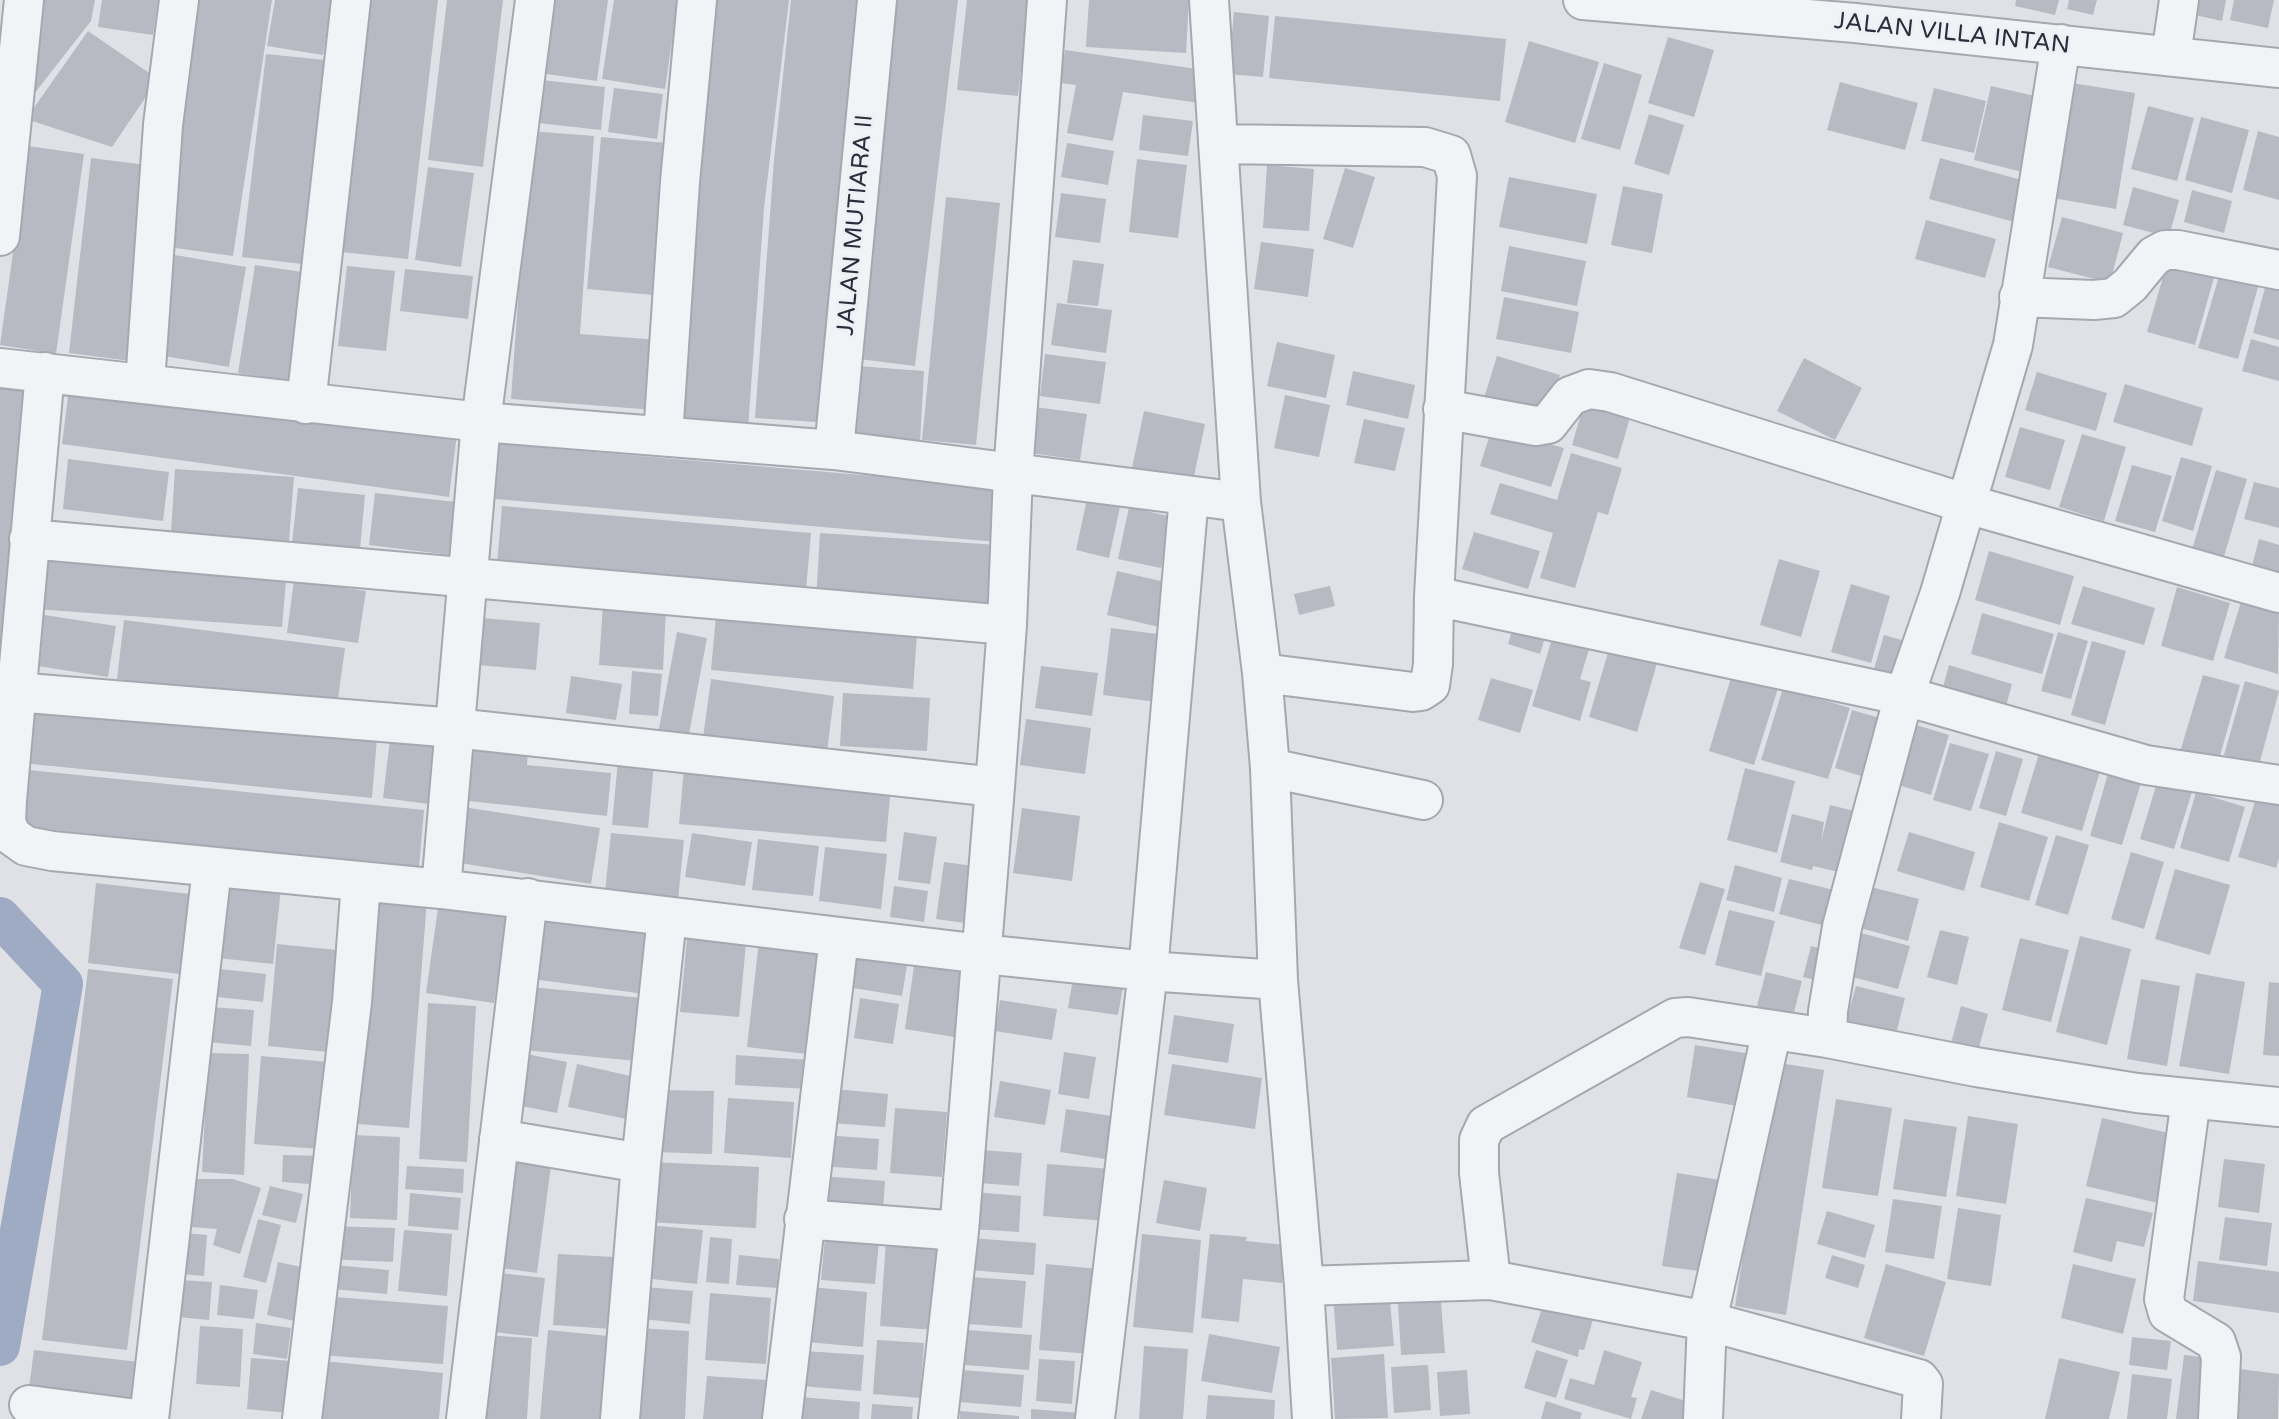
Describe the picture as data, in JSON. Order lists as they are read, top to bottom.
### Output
{
  "streets": {
    "street": ["JALAN VILLA INTAN", "JALAN MUTIARA II"]
  }
}
